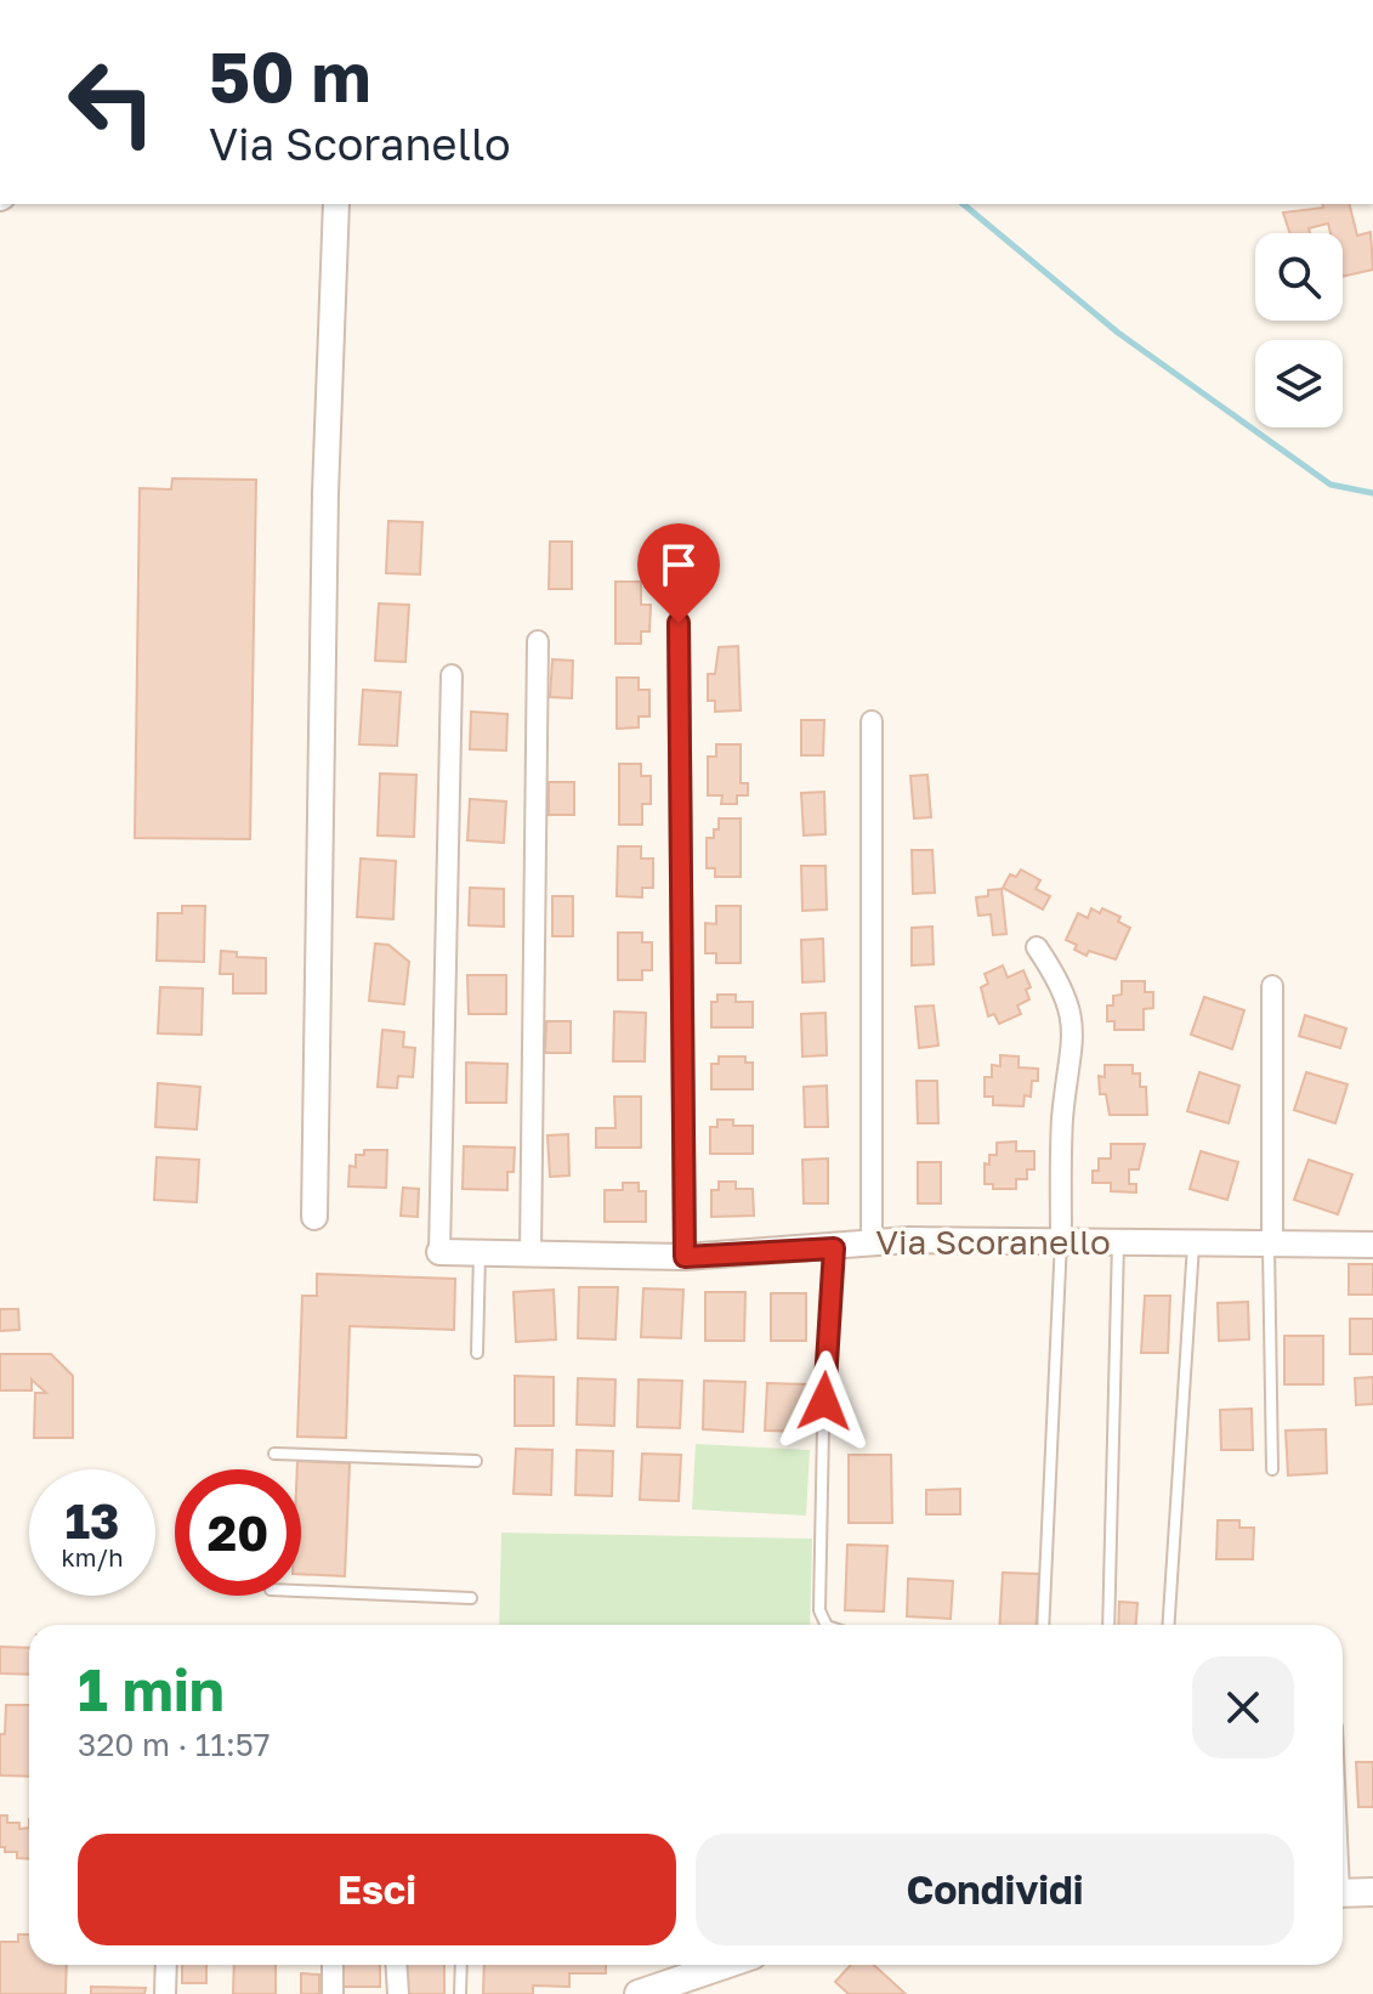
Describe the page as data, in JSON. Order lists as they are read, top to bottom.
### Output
{
  "streets": {
    "street": ["Via Scoranello"]
  },
  "page": {
    "turn": ["50 m", "Via Scoranello"],
    "speed": "13 km/h",
    "limit": "20",
    "heading": ["1 min", "320 m · 11:57"],
    "buttons": ["Esci", "Condividi"]
  }
}
